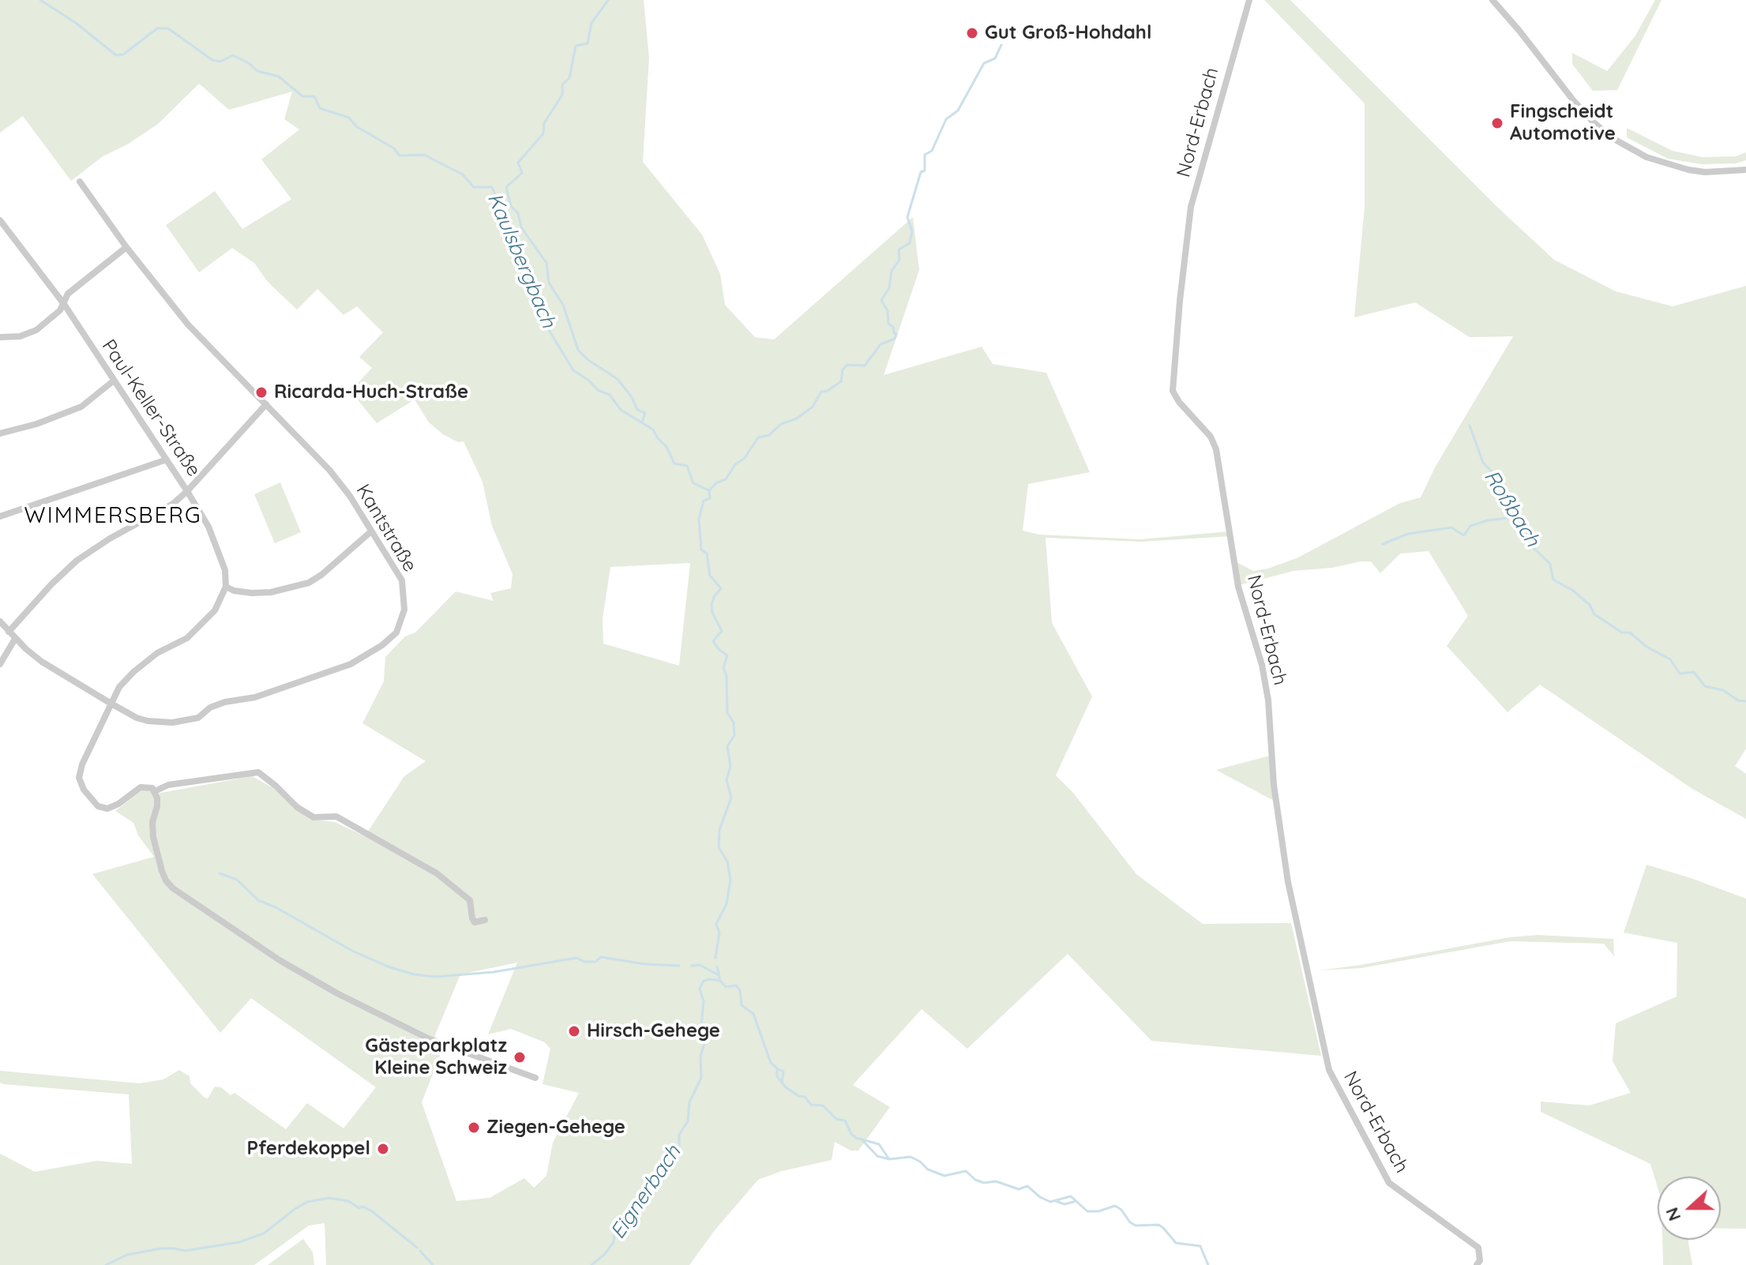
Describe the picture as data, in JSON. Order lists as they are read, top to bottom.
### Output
{
  "streets": {
    "street": ["Nord-Erbach", "Paul-Keller-Straße", "Kantstraße"]
  },
  "districts": ["WIMMERSBERG"],
  "water": ["Kaulsbergbach", "Roßbach", "Eignerbach"],
  "places": [
    "Gut Groß-Hohdahl",
    "Fingscheidt Automotive",
    "Ricarda-Huch-Straße",
    "Hirsch-Gehege",
    "Gästeparkplatz Kleine Schweiz",
    "Ziegen-Gehege",
    "Pferdekoppel"
  ],
  "north": "left"
}
